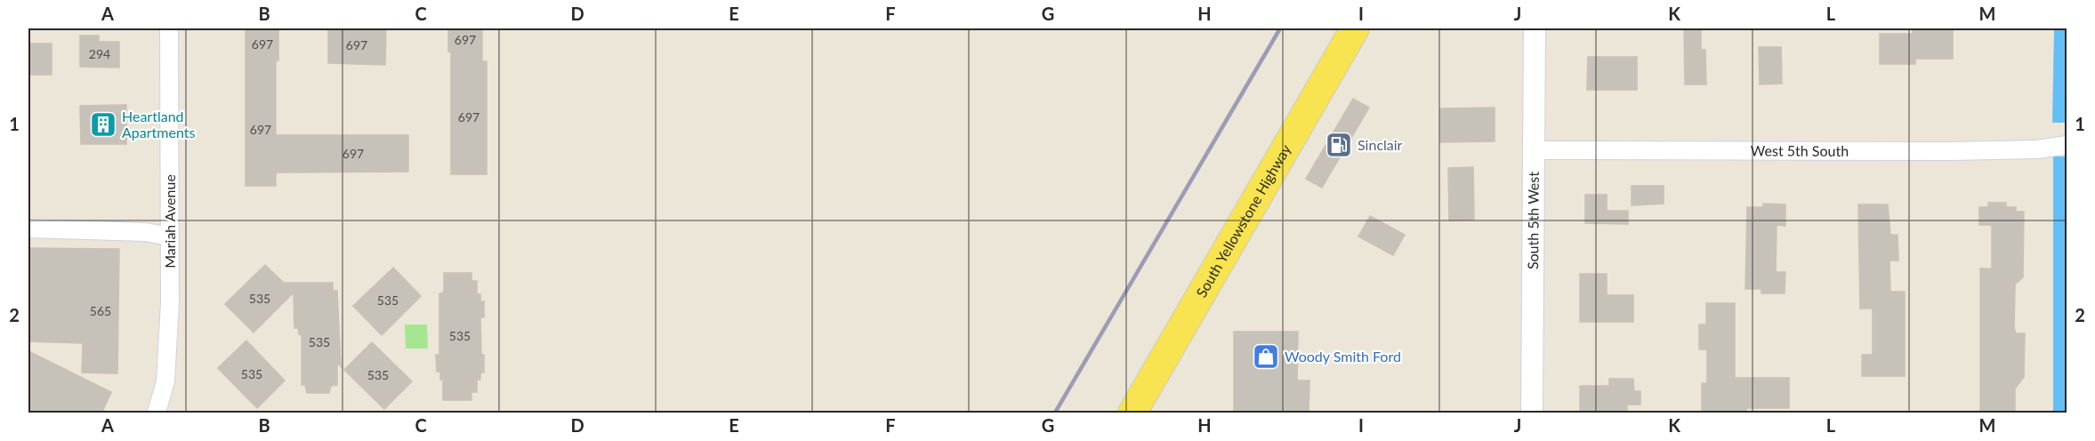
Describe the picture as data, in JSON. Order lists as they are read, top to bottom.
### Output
{
  "streets": {
    "main road": ["South Yellowstone Highway"],
    "street": ["West 5th South", "South 5th West", "Mariah Avenue"]
  },
  "crossings": [
    ["West 5th South", "South 5th West"]
  ],
  "places": {
    "building": ["Heartland Apartments"],
    "fuel station": ["Sinclair"],
    "shop": ["Woody Smith Ford"]
  },
  "house_numbers": [
    "697",
    "697",
    "697",
    "294",
    "697",
    "697",
    "697",
    "535",
    "535",
    "565",
    "535",
    "535",
    "535",
    "535"
  ],
  "grid": {
    "columns": [
      "A",
      "B",
      "C",
      "D",
      "E",
      "F",
      "G",
      "H",
      "I",
      "J",
      "K",
      "L",
      "M"
    ],
    "rows": ["1", "2"]
  }
}
